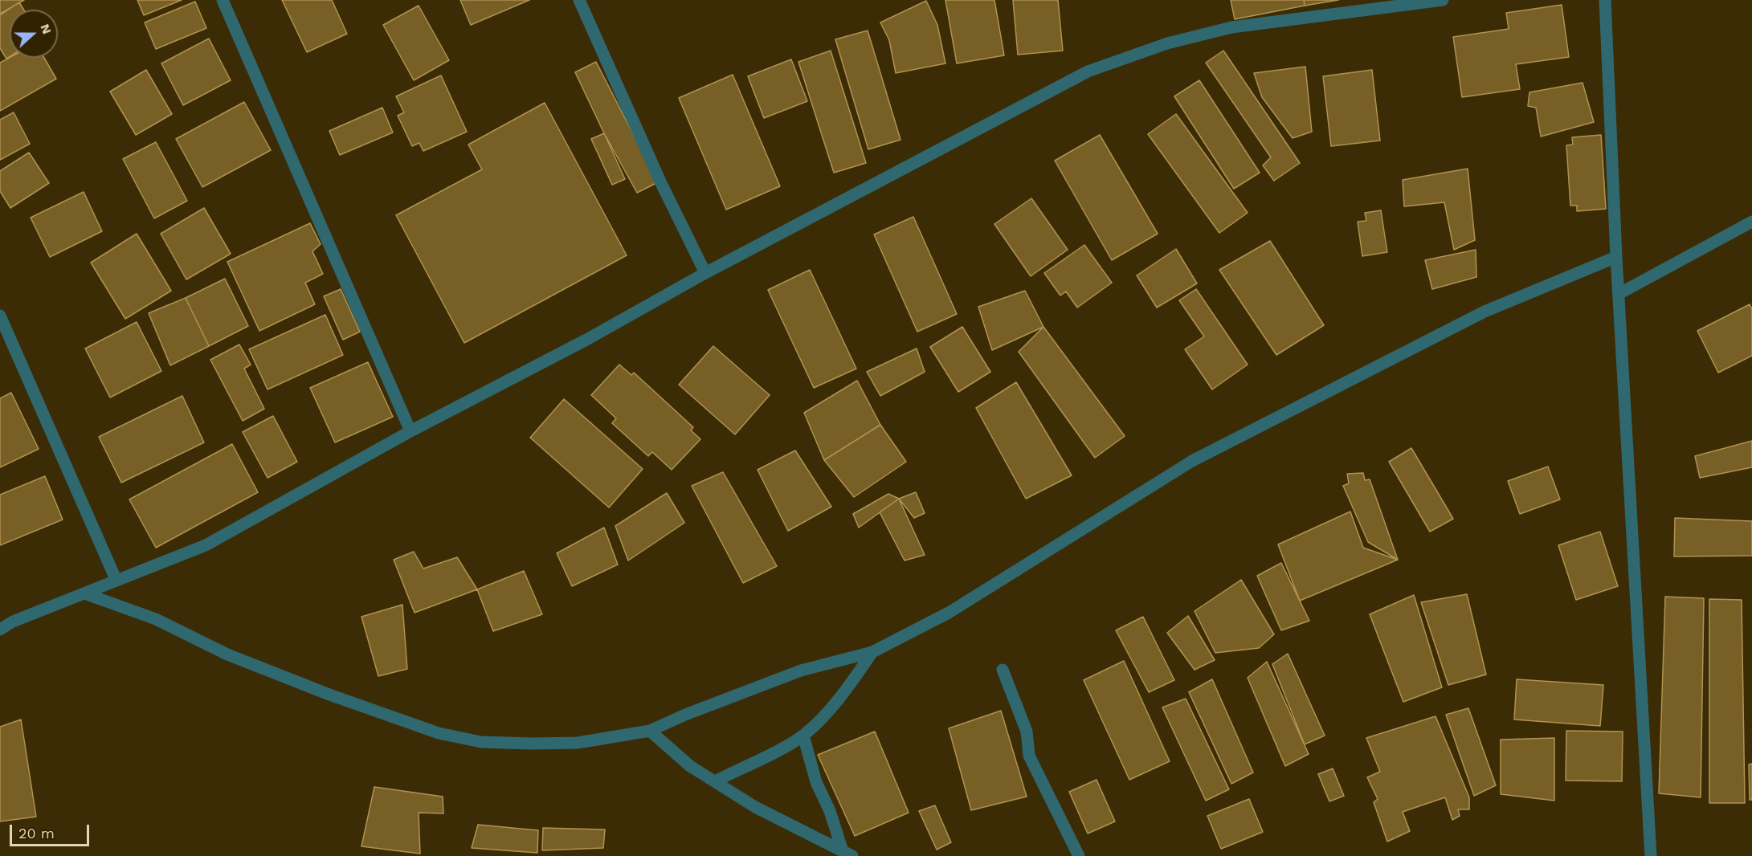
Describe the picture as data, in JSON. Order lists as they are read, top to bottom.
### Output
{
  "scale_bar": "20 m",
  "north": "right"
}
